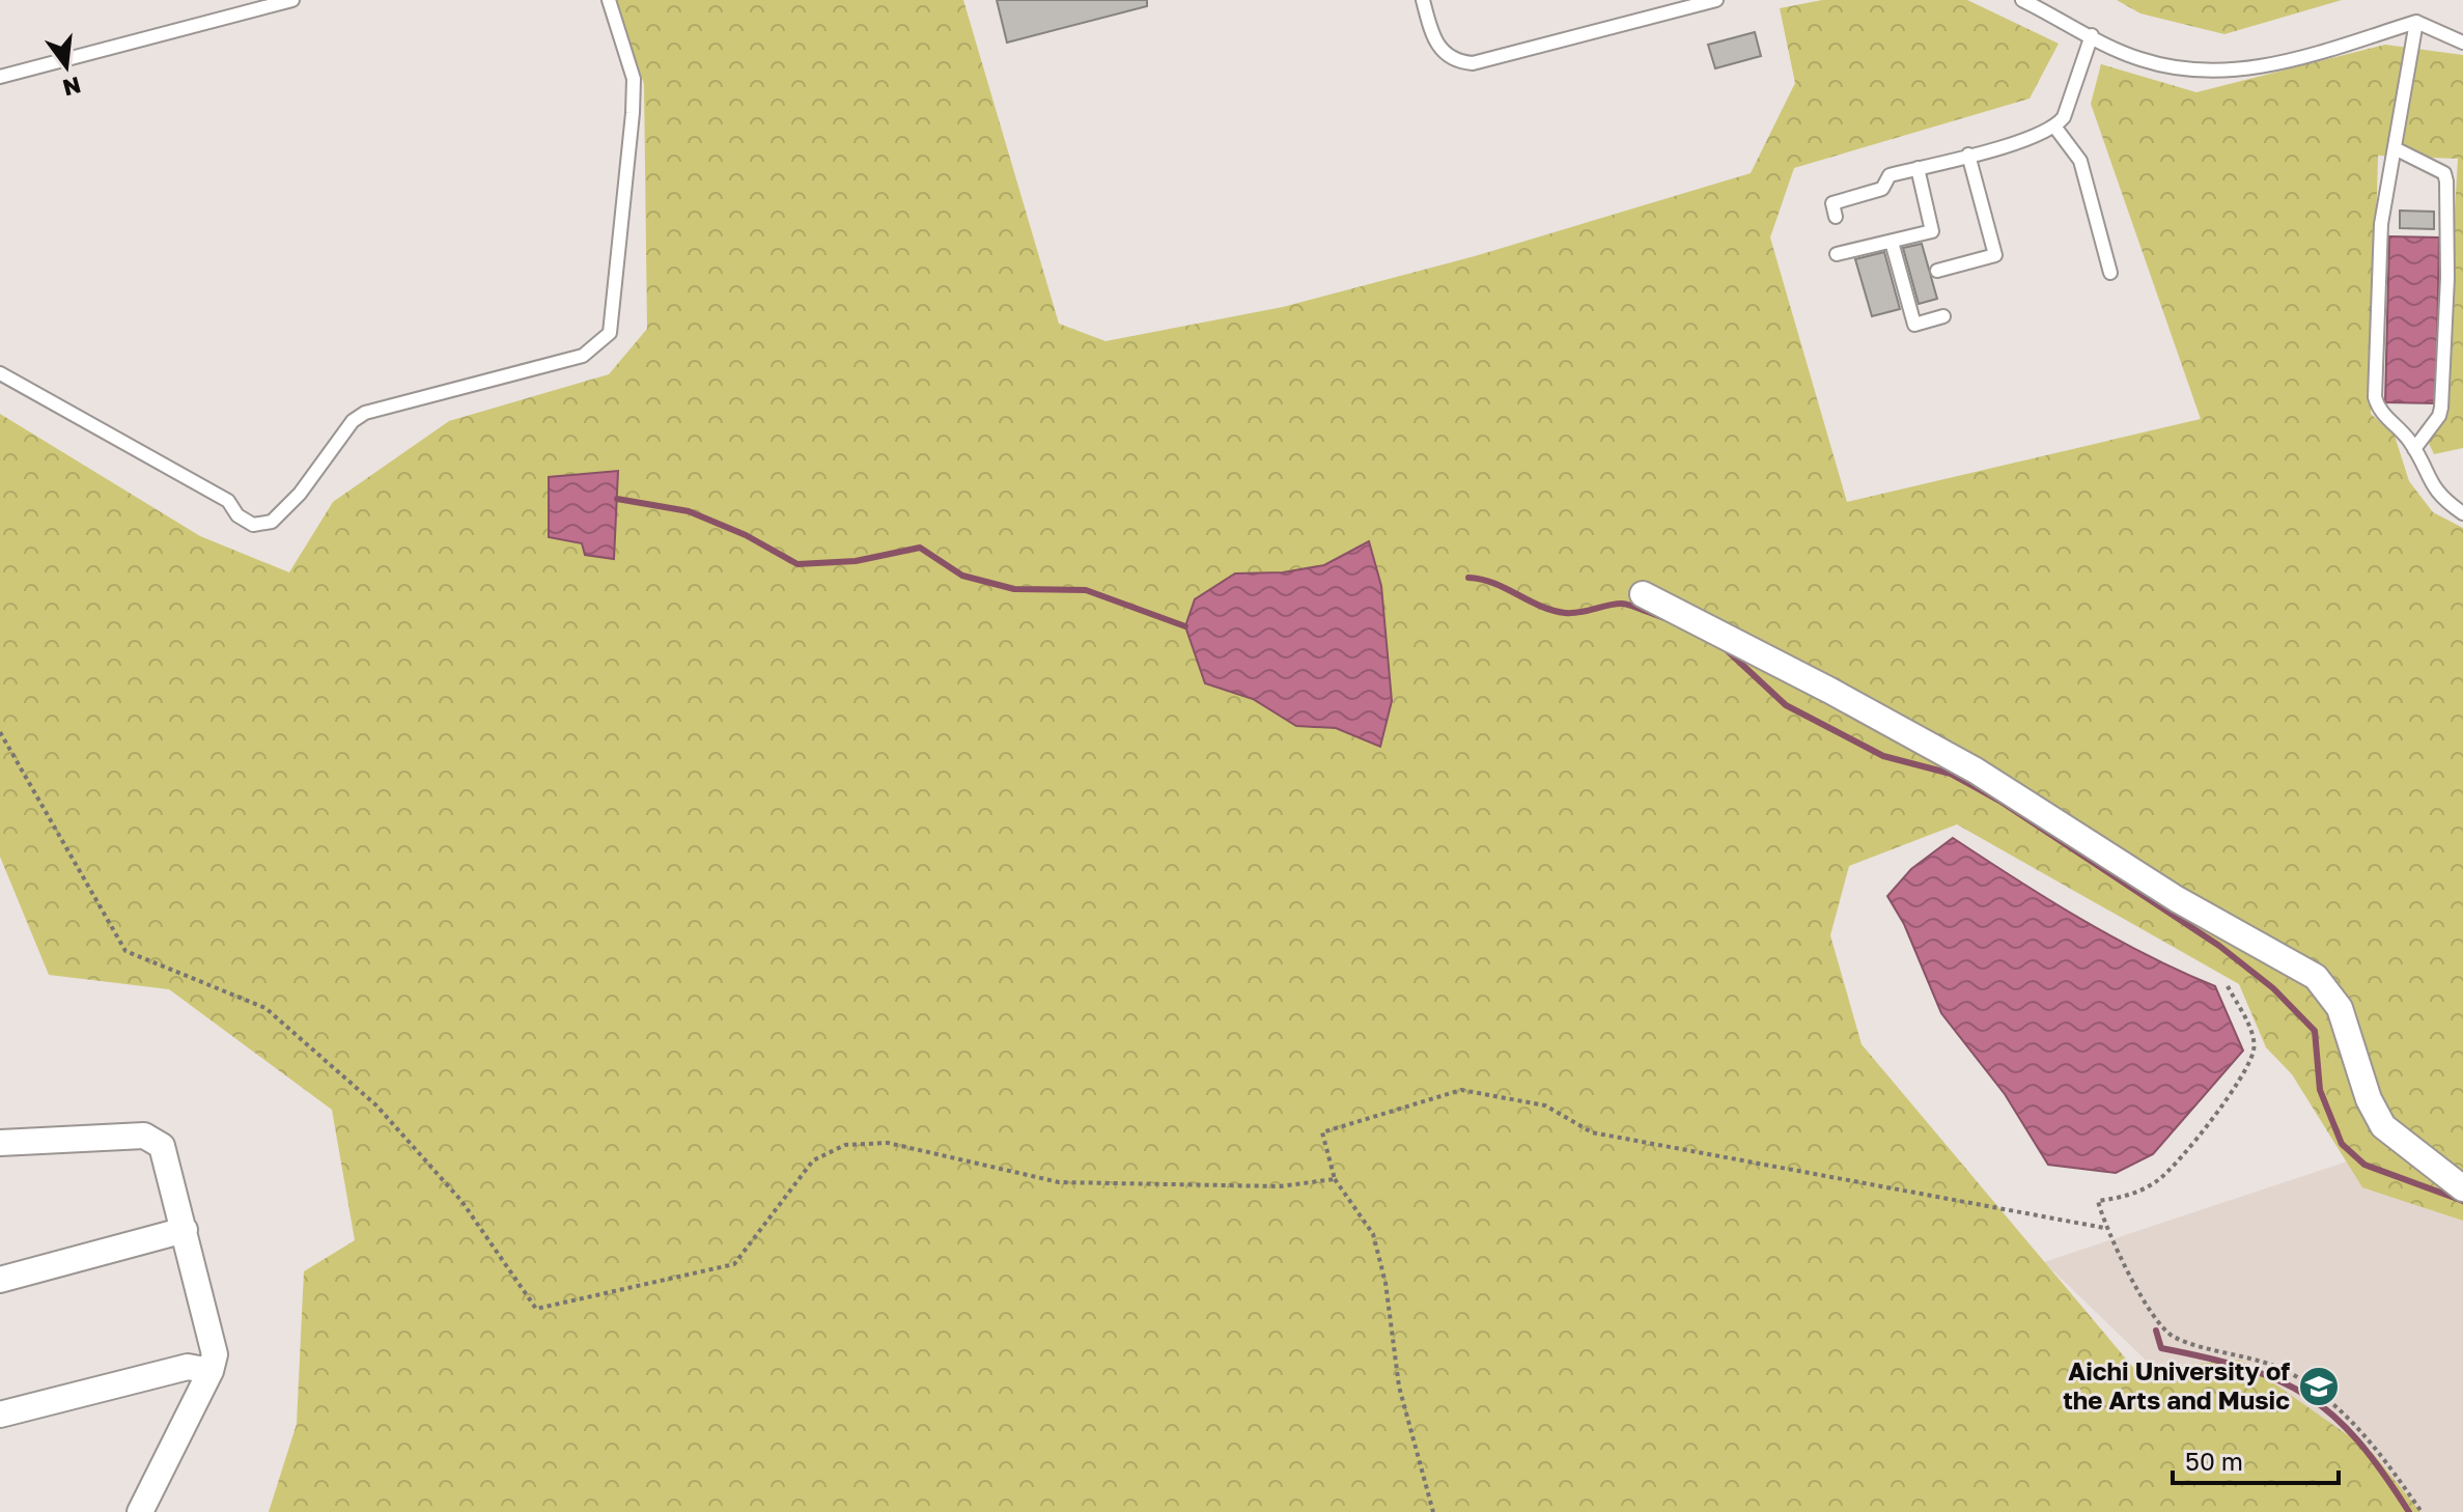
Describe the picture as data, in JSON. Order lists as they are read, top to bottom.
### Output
{
  "places": {
    "school or university": ["Aichi University of the Arts and Music"]
  },
  "scale_bar": "50 m",
  "north": "bottom"
}
